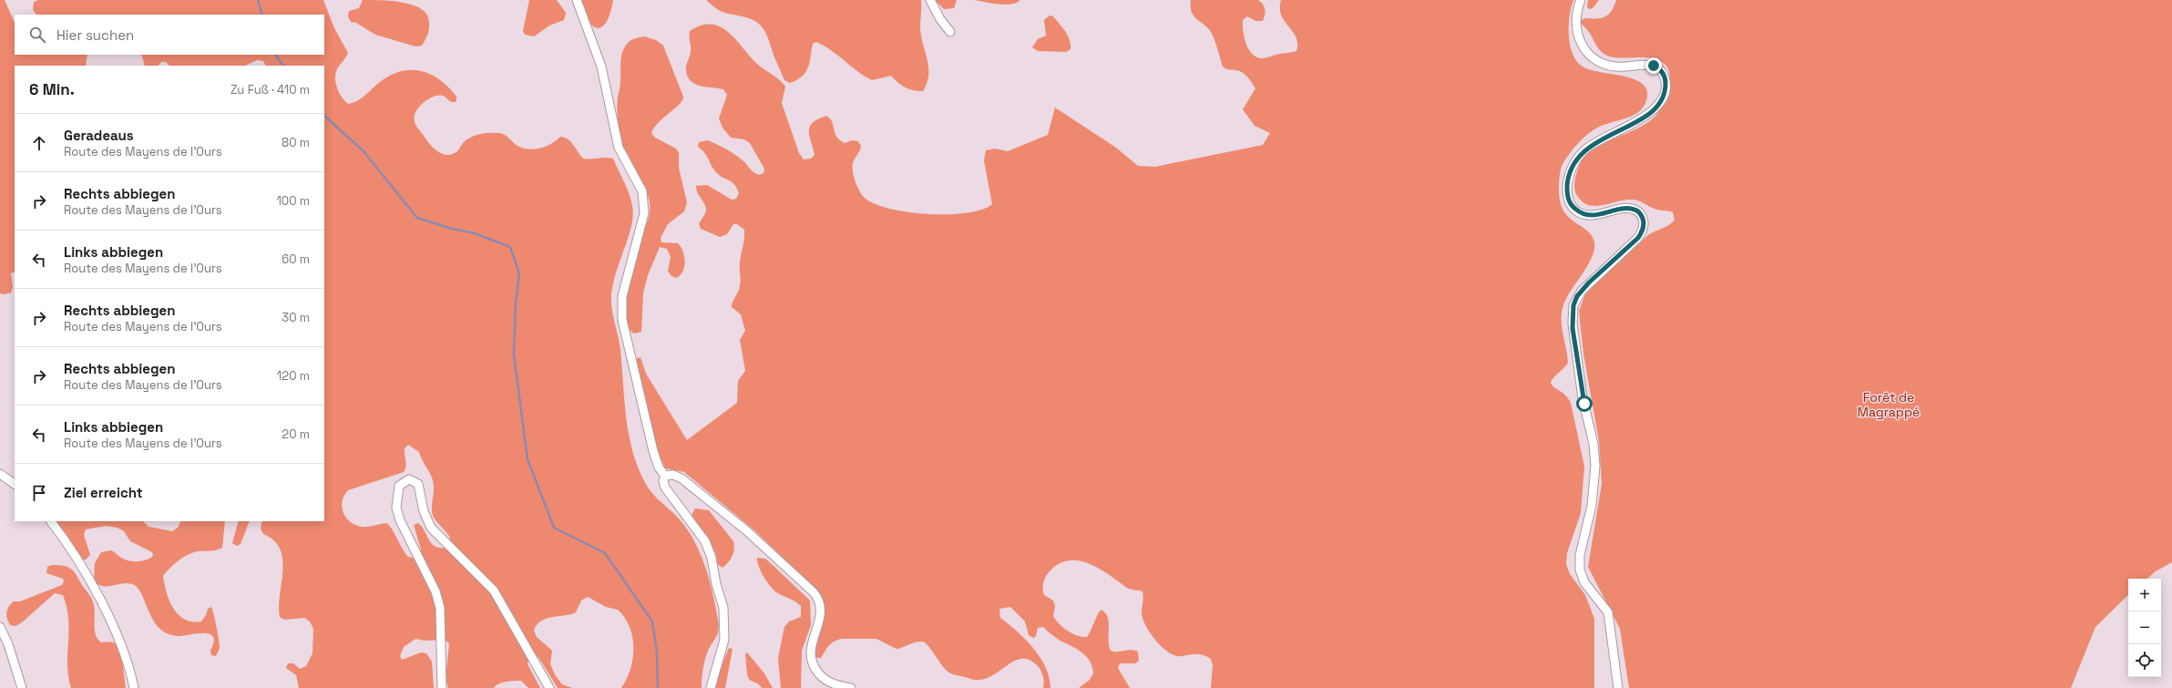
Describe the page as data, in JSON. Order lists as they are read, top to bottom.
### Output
{
  "parks": ["Forêt de Magrappé"],
  "page": {
    "search": "Hier suchen",
    "heading": ["6 Min.", "Zu Fuß · 410 m"],
    "list": [
      ["Geradeaus", "Route des Mayens de l'Ours", "80 m"],
      ["Rechts abbiegen", "Route des Mayens de l'Ours", "100 m"],
      ["Links abbiegen", "Route des Mayens de l'Ours", "60 m"],
      ["Rechts abbiegen", "Route des Mayens de l'Ours", "30 m"],
      ["Rechts abbiegen", "Route des Mayens de l'Ours", "120 m"],
      ["Links abbiegen", "Route des Mayens de l'Ours", "20 m"],
      "Ziel erreicht"
    ],
    "map_buttons": ["+", "−"]
  }
}
